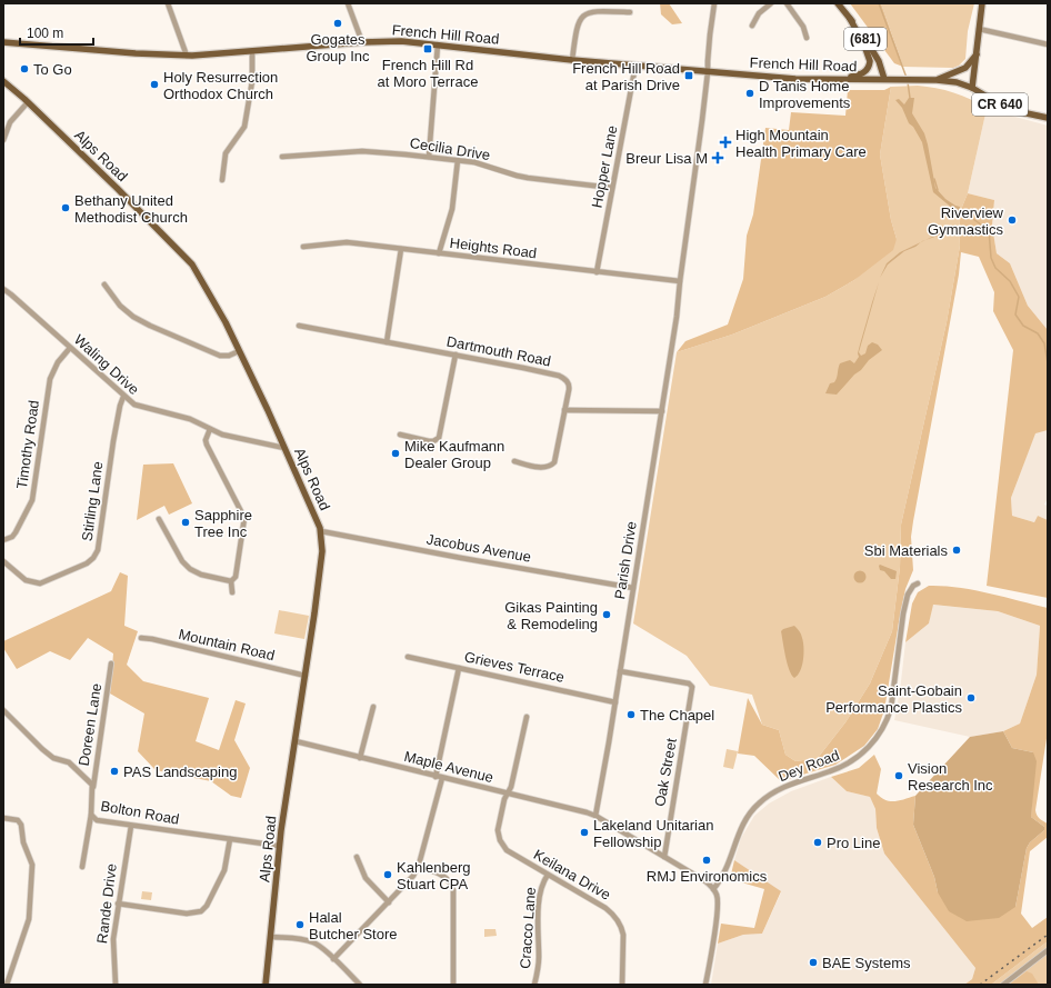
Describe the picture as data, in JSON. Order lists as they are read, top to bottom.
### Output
{
  "streets": {
    "main road": [
      "French Hill Road",
      "(681)",
      "CR 640",
      "Alps Road"
    ],
    "street": [
      "Cecilia Drive",
      "Hopper Lane",
      "Heights Road",
      "Dartmouth Road",
      "Waling Drive",
      "Timothy Road",
      "Stirling Lane",
      "Jacobus Avenue",
      "Parish Drive",
      "Mountain Road",
      "Grieves Terrace",
      "Doreen Lane",
      "Dey Road",
      "Maple Avenue",
      "Oak Street",
      "Bolton Road",
      "Keilana Drive",
      "Rande Drive",
      "Cracco Lane"
    ]
  },
  "crossings": [
    ["French Hill Road", "(681)"],
    ["French Hill Road", "CR 640"],
    ["French Hill Road", "Hopper Lane"],
    ["French Hill Road", "Parish Drive"],
    ["(681)", "CR 640"],
    ["Cecilia Drive", "Hopper Lane"],
    ["Alps Road", "Waling Drive"],
    ["Alps Road", "Jacobus Avenue"],
    ["Alps Road", "Mountain Road"],
    ["Alps Road", "Maple Avenue"],
    ["Alps Road", "Bolton Road"],
    ["Hopper Lane", "Heights Road"],
    ["Heights Road", "Parish Drive"],
    ["Waling Drive", "Timothy Road"],
    ["Waling Drive", "Stirling Lane"],
    ["Jacobus Avenue", "Parish Drive"],
    ["Parish Drive", "Grieves Terrace"],
    ["Parish Drive", "Maple Avenue"],
    ["Parish Drive", "Oak Street"],
    ["Doreen Lane", "Bolton Road"],
    ["Maple Avenue", "Keilana Drive"],
    ["Bolton Road", "Rande Drive"],
    ["Keilana Drive", "Cracco Lane"]
  ],
  "places": {
    "other": [
      "Gogates Group Inc",
      "To Go",
      "Holy Resurrection Orthodox Church",
      "D Tanis Home Improvements",
      "Bethany United Methodist Church",
      "Riverview Gymnastics",
      "Mike Kaufmann Dealer Group",
      "Sapphire Tree Inc",
      "Sbi Materials",
      "Gikas Painting & Remodeling",
      "Saint-Gobain Performance Plastics",
      "The Chapel",
      "PAS Landscaping",
      "Vision Research Inc",
      "Lakeland Unitarian Fellowship",
      "Pro Line",
      "RMJ Environomics",
      "Kahlenberg Stuart CPA",
      "Halal Butcher Store",
      "BAE Systems"
    ],
    "transit": ["French Hill Rd at Moro Terrace", "French Hill Road at Parish Drive"],
    "health": ["High Mountain Health Primary Care", "Breur Lisa M"]
  },
  "scale_bar": "100 m"
}
